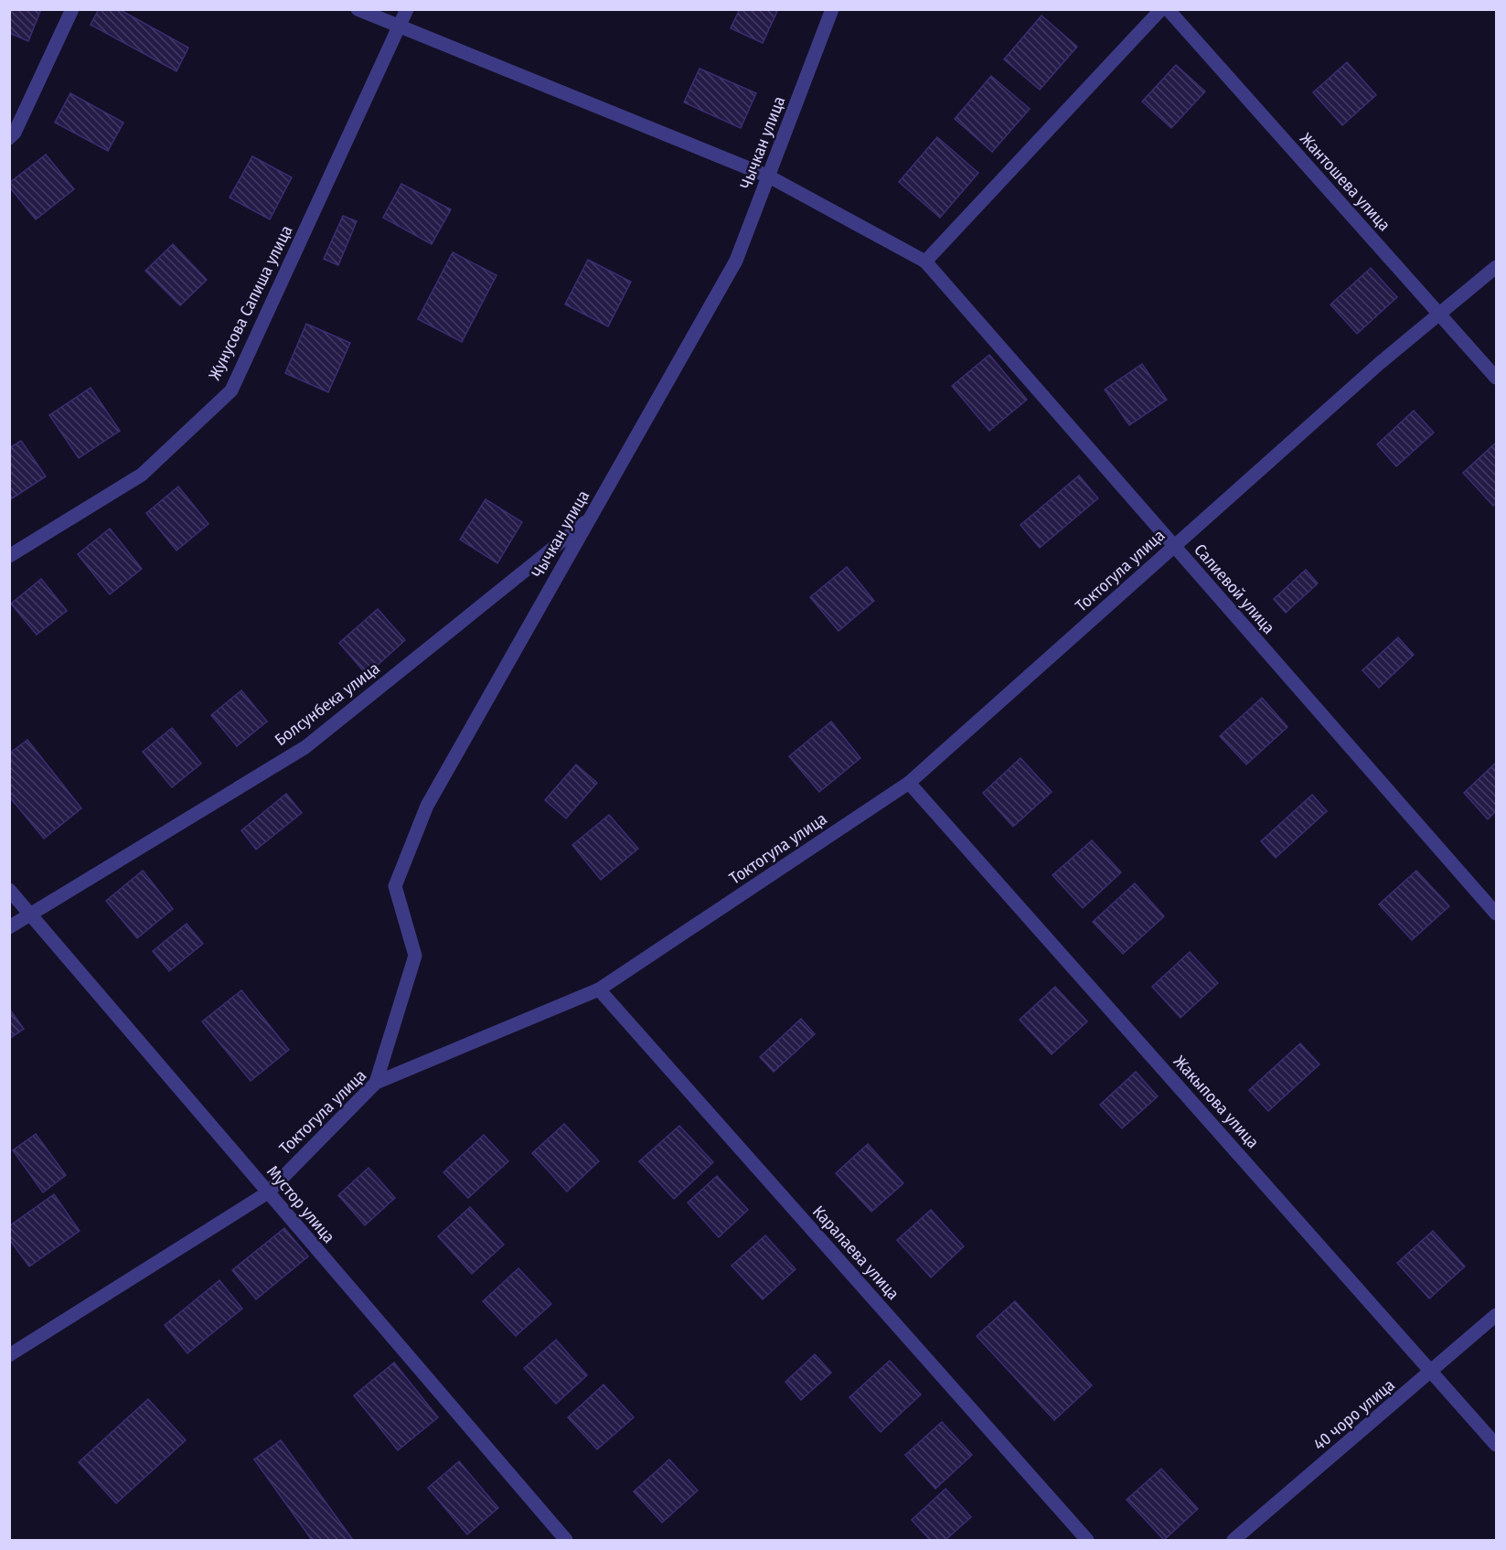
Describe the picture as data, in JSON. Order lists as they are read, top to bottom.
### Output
{
  "streets": {
    "street": [
      "Чычкан улица",
      "Жантошева улица",
      "Жунусова Сапиша улица",
      "Токтогула улица",
      "Салиевой улица",
      "Болсунбека улица",
      "Жакыпова улица",
      "Мустор улица",
      "Каралаева улица",
      "40 чоро улица"
    ]
  },
  "crossings": [
    ["Чычкан улица", "Токтогула улица"],
    ["Чычкан улица", "Болсунбека улица"],
    ["Жантошева улица", "Токтогула улица"],
    ["Токтогула улица", "Салиевой улица"],
    ["Токтогула улица", "Жакыпова улица"],
    ["Токтогула улица", "Мустор улица"],
    ["Токтогула улица", "Каралаева улица"],
    ["Болсунбека улица", "Мустор улица"],
    ["Жакыпова улица", "40 чоро улица"]
  ]
}
